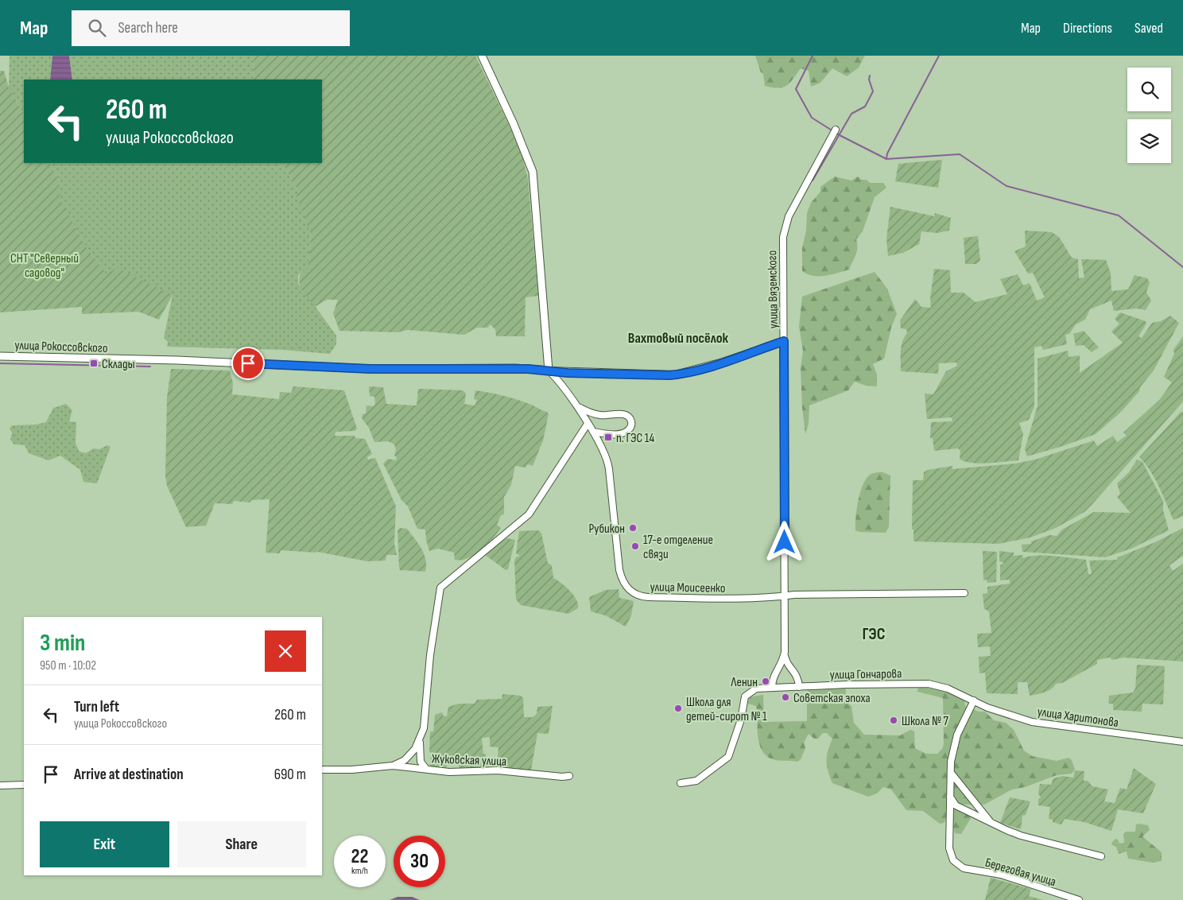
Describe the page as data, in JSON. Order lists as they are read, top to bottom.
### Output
{
  "streets": {
    "street": [
      "улица Вяземского",
      "улица Рокоссовского",
      "улица Моисеенко",
      "улица Гончарова",
      "улица Харитонова",
      "Жуковская улица",
      "Береговая улица"
    ]
  },
  "crossings": [
    ["улица Вяземского", "улица Рокоссовского"],
    ["улица Вяземского", "улица Моисеенко"],
    ["улица Рокоссовского", "улица Моисеенко"],
    ["улица Гончарова", "улица Харитонова"],
    ["улица Гончарова", "Береговая улица"],
    ["улица Харитонова", "Береговая улица"]
  ],
  "districts": ["Вахтовый посёлок", "ГЭС"],
  "parks": ["СНТ \"Северный садовод\""],
  "places": {
    "transit": ["Склады", "п. ГЭС 14"],
    "other": [
      "Рубикон",
      "17-е отделение связи",
      "Ленин",
      "Советская эпоха",
      "Школа для детей-сирот № 1",
      "Школа № 7"
    ]
  },
  "page": {
    "header": "Map",
    "search": "Search here",
    "nav": ["Map", "Directions", "Saved"],
    "turn": ["260 m", "улица Рокоссовского"],
    "heading": ["3 min", "950 m · 10:02"],
    "list": [
      {
        "name": "Turn left",
        "note": "улица Рокоссовского",
        "value": "260 m"
      },
      {
        "name": "Arrive at destination",
        "value": "690 m"
      }
    ],
    "buttons": ["Exit", "Share"],
    "speed": "22 km/h",
    "limit": "30"
  }
}
